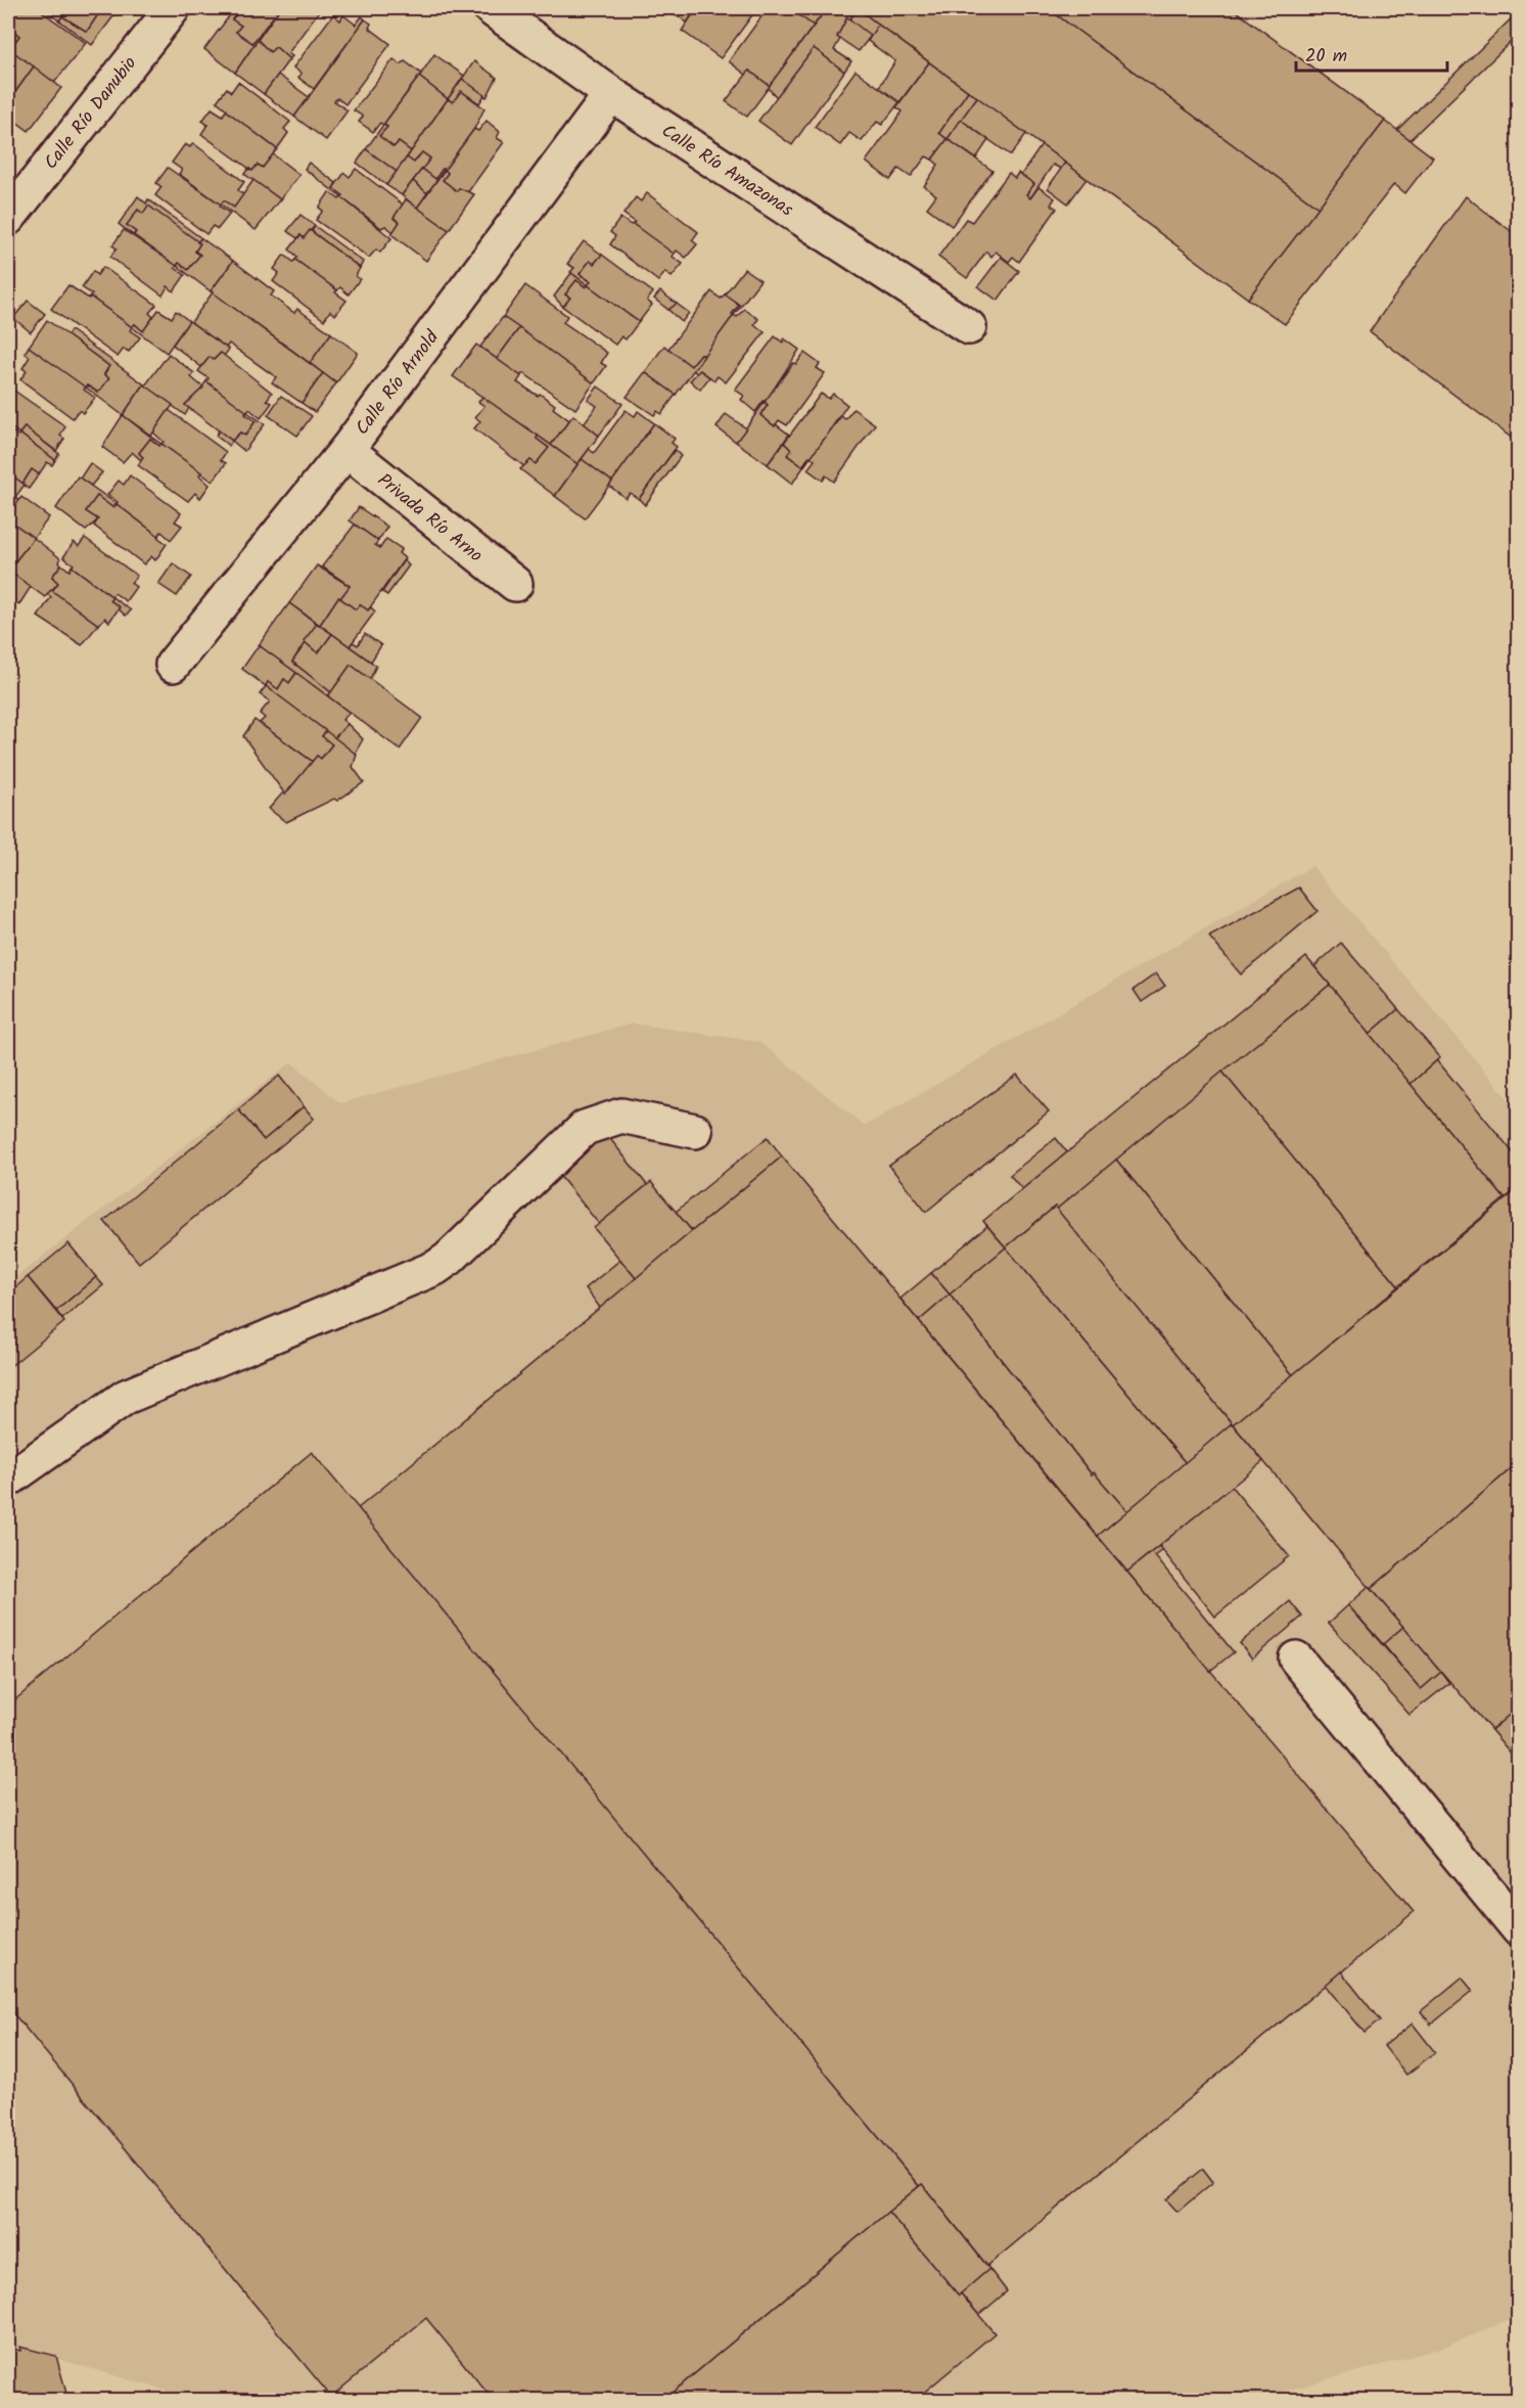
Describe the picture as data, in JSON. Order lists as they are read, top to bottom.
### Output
{
  "streets": {
    "street": [
      "Calle Río Danubio",
      "Calle Río Amazonas",
      "Calle Río Arnold",
      "Privada Río Arno"
    ]
  },
  "crossings": [
    ["Calle Río Amazonas", "Calle Río Arnold"],
    ["Calle Río Arnold", "Privada Río Arno"]
  ],
  "scale_bar": "20 m"
}
